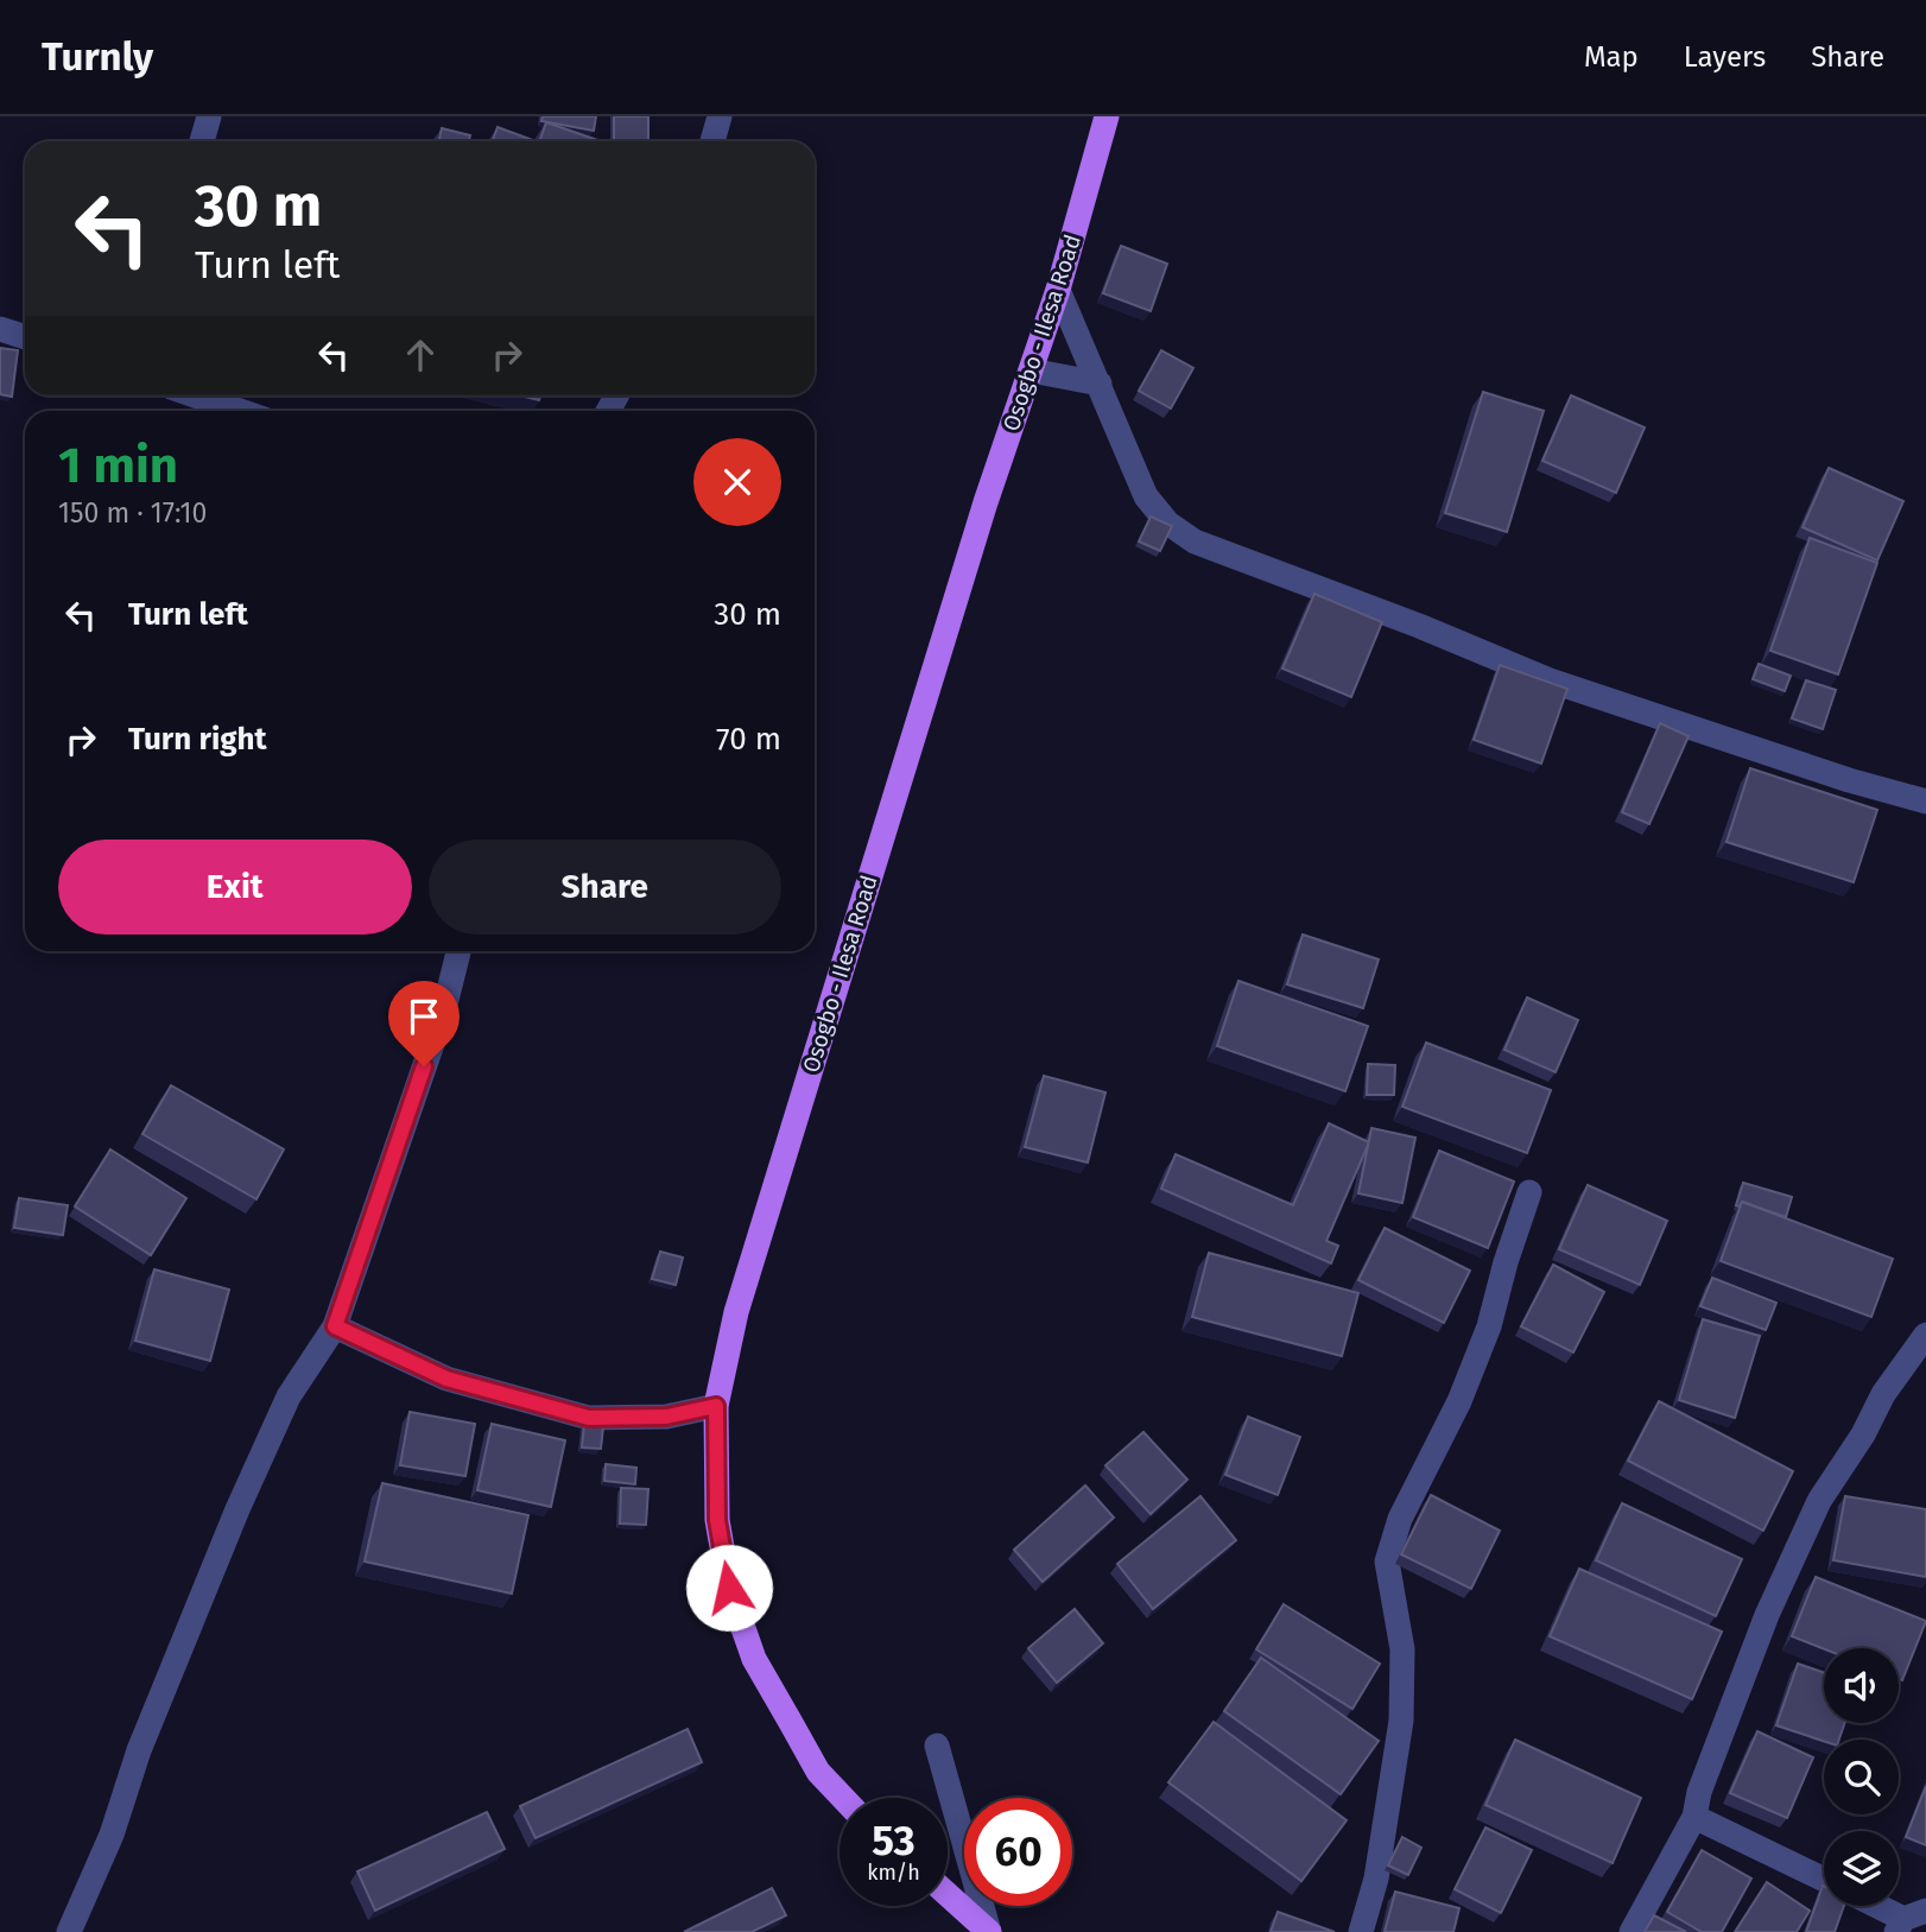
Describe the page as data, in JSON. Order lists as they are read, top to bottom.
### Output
{
  "streets": {
    "main road": ["Osogbo - Ilesa Road"]
  },
  "page": {
    "header": "Turnly",
    "nav": ["Map", "Layers", "Share"],
    "turn": ["30 m", "Turn left"],
    "heading": ["1 min", "150 m · 17:10"],
    "list": [
      {
        "name": "Turn left",
        "value": "30 m"
      },
      {
        "name": "Turn right",
        "value": "70 m"
      }
    ],
    "buttons": ["Exit", "Share"],
    "speed": "53 km/h",
    "limit": "60"
  }
}
